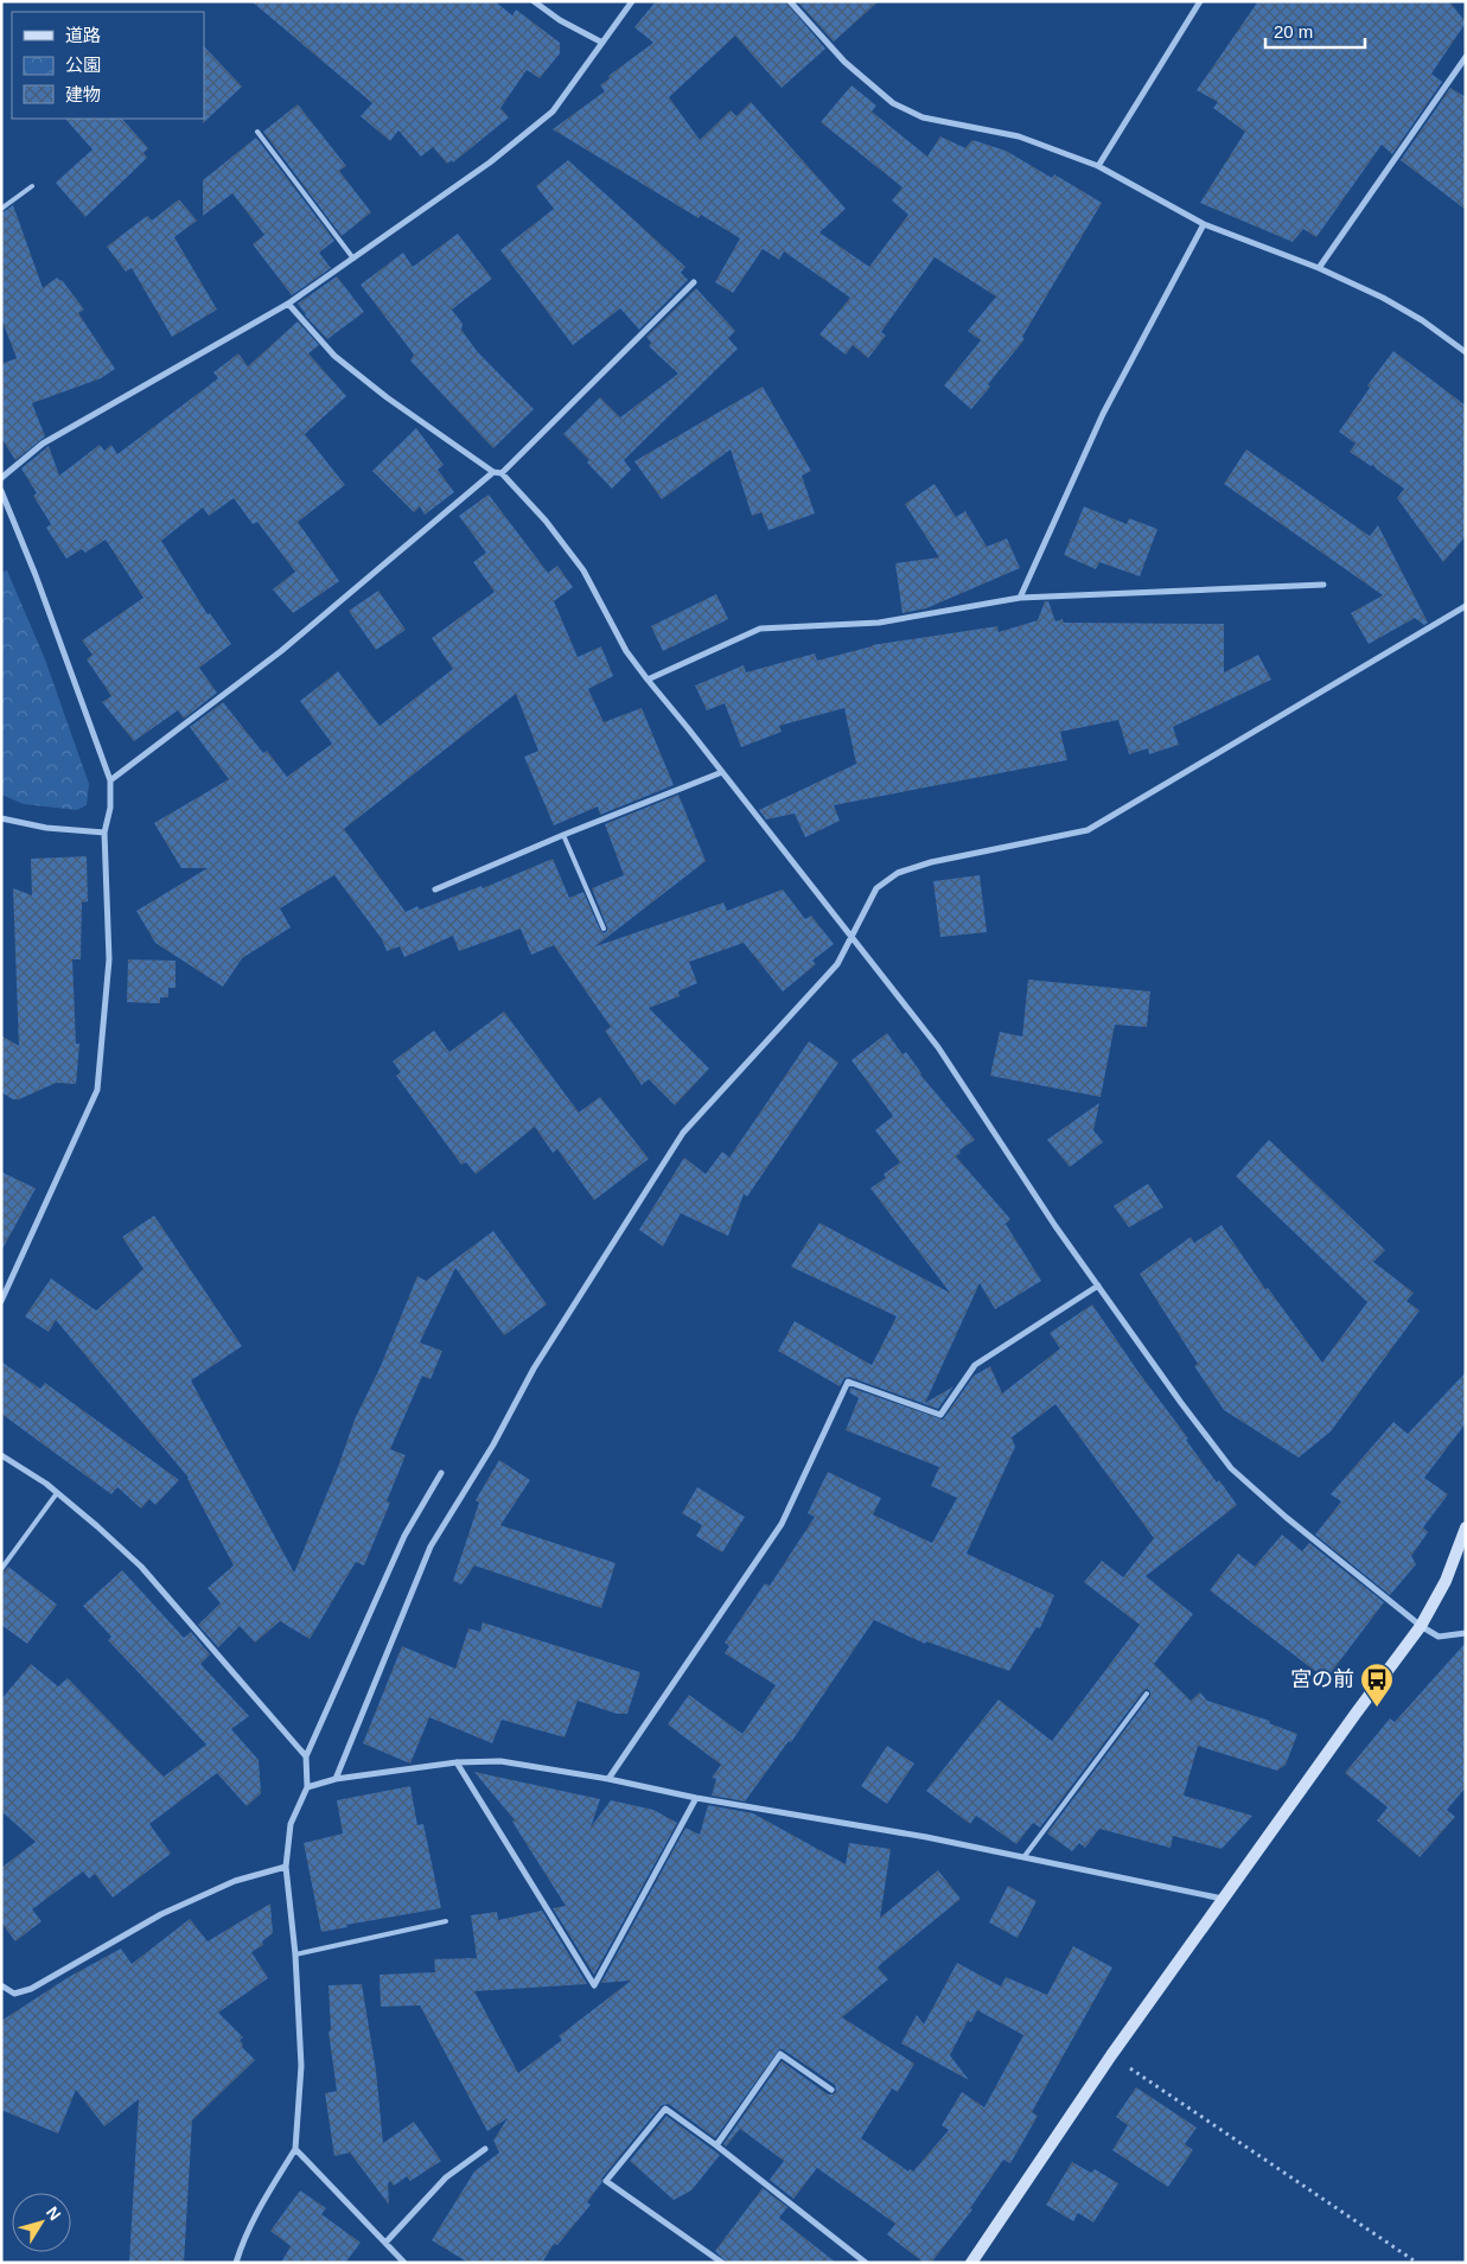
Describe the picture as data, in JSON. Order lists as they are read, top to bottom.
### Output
{
  "places": {
    "bus stop": ["宮の前"]
  },
  "legend": ["道路", "公園", "建物"],
  "scale_bar": "20 m",
  "north": "top right"
}
